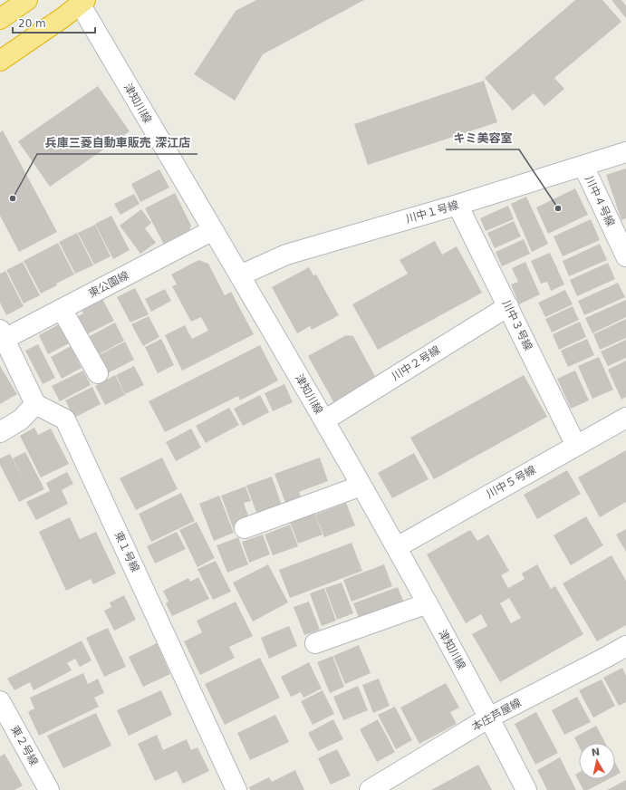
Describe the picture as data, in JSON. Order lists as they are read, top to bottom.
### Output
{
  "streets": {
    "street": [
      "津知川線",
      "川中４号線",
      "川中１号線",
      "東公園線",
      "川中３号線",
      "川中２号線",
      "川中５号線",
      "東１号線",
      "本庄芦屋線",
      "東２号線"
    ]
  },
  "crossings": [
    ["津知川線", "川中１号線"],
    ["津知川線", "東公園線"],
    ["津知川線", "川中２号線"],
    ["津知川線", "川中５号線"],
    ["津知川線", "本庄芦屋線"],
    ["川中４号線", "川中１号線"],
    ["川中１号線", "川中３号線"],
    ["川中３号線", "川中２号線"],
    ["川中３号線", "川中５号線"]
  ],
  "places": ["兵庫三菱自動車販売 深江店", "キミ美容室"],
  "scale_bar": "20 m",
  "north": "top"
}
